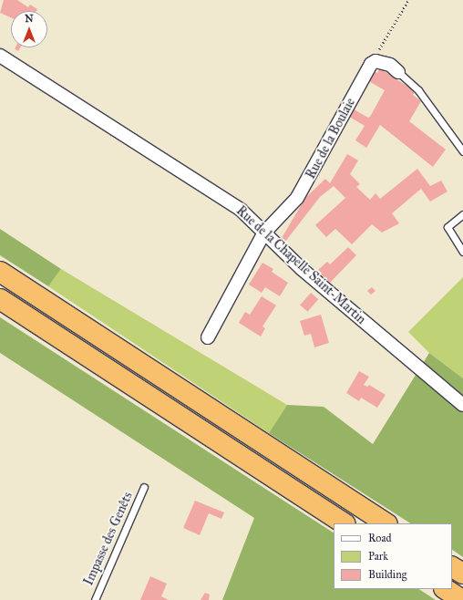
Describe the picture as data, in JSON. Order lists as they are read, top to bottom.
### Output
{
  "streets": {
    "street": ["Rue de la Boulaie", "Rue de la Chapelle Saint-Martin"],
    "lane": ["Impasse des Genêts"]
  },
  "crossings": [
    ["Rue de la Boulaie", "Rue de la Chapelle Saint-Martin"]
  ],
  "legend": ["Road", "Park", "Building"],
  "north": "top"
}
